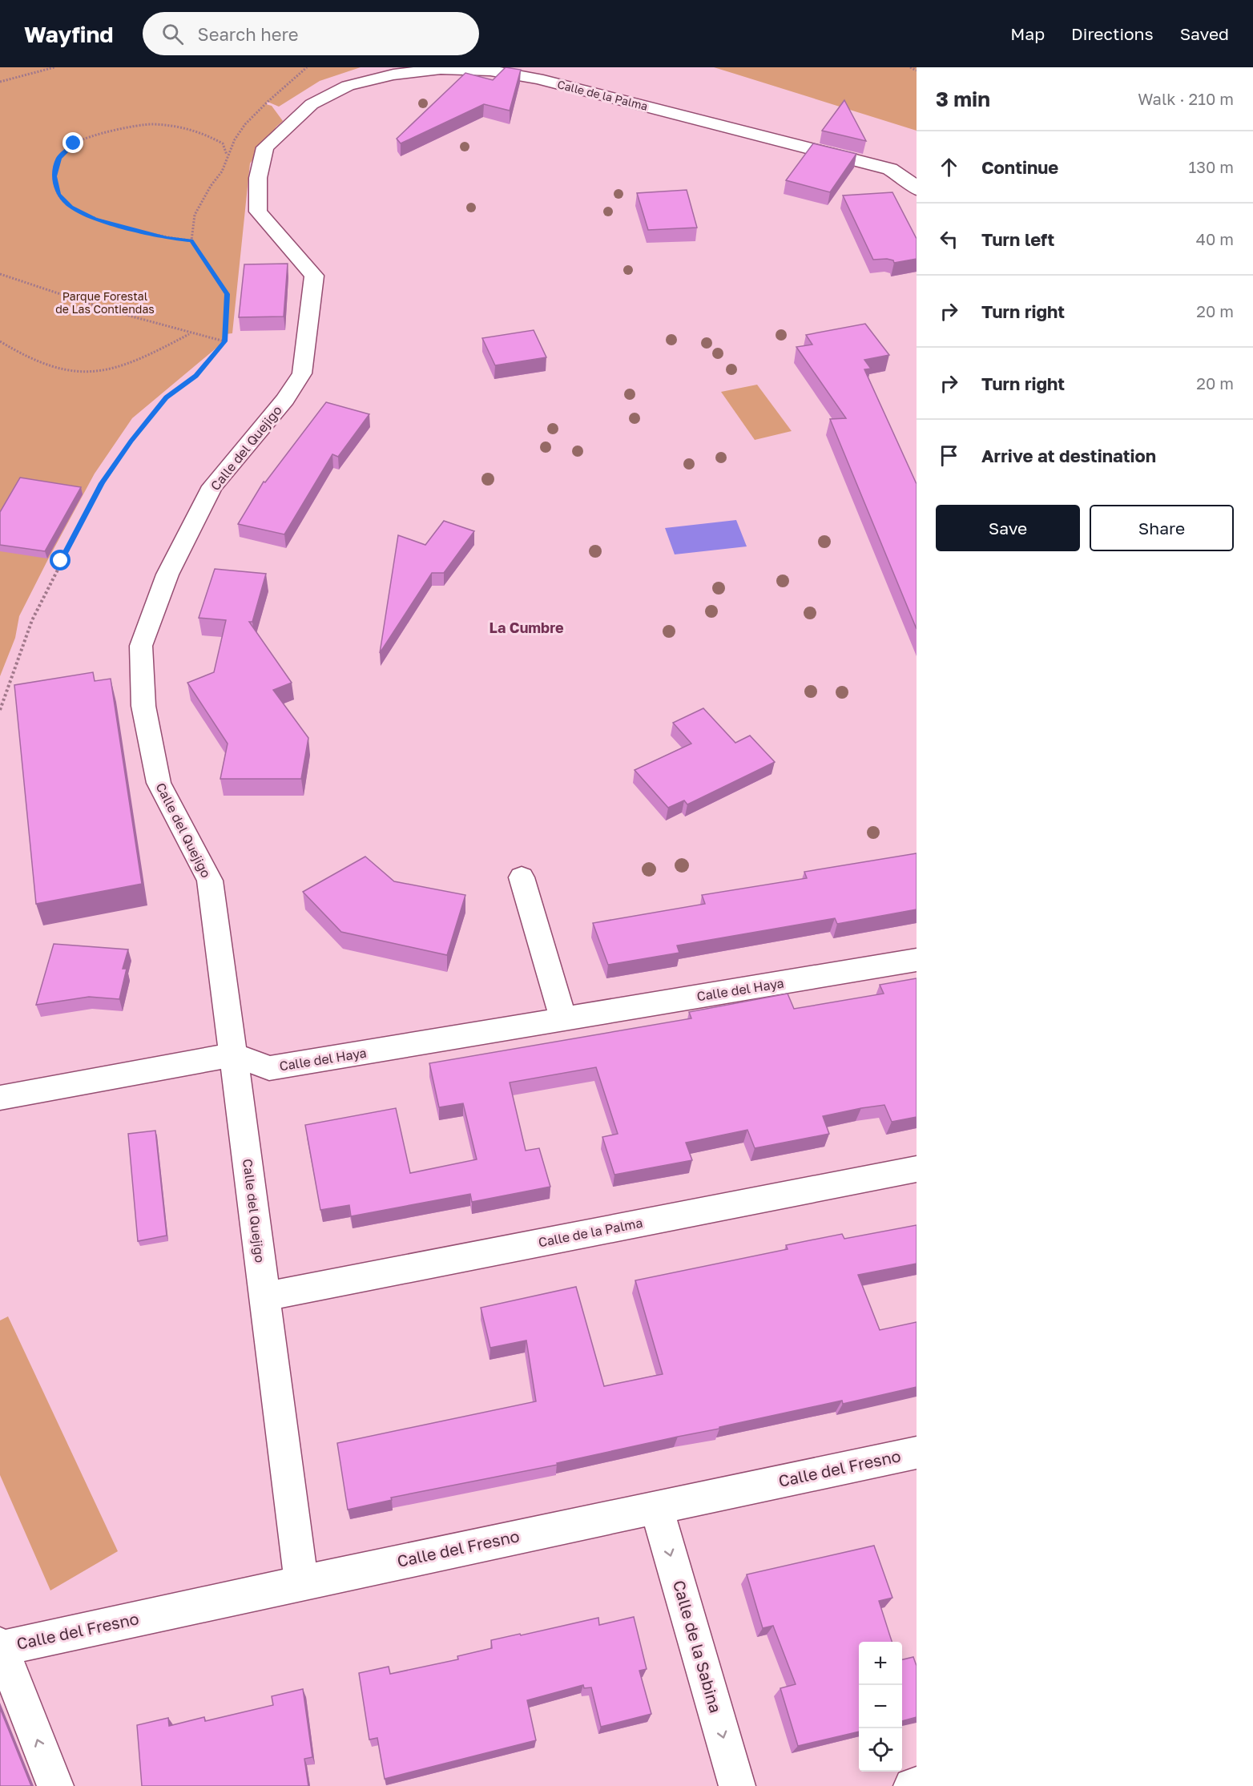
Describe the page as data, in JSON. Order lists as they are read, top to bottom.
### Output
{
  "streets": {
    "street": [
      "Calle de la Palma",
      "Calle del Quejigo",
      "Calle del Haya",
      "Calle del Fresno",
      "Calle de la Sabina"
    ]
  },
  "crossings": [
    ["Calle de la Palma", "Calle del Quejigo"],
    ["Calle del Quejigo", "Calle del Haya"],
    ["Calle del Quejigo", "Calle del Fresno"],
    ["Calle del Fresno", "Calle de la Sabina"]
  ],
  "one_way": ["Calle de la Sabina"],
  "districts": ["La Cumbre"],
  "parks": ["Parque Forestal de Las Contiendas"],
  "page": {
    "header": "Wayfind",
    "search": "Search here",
    "nav": ["Map", "Directions", "Saved"],
    "heading": ["3 min", "Walk · 210 m"],
    "list": [
      ["Continue", "130 m"],
      ["Turn left", "40 m"],
      ["Turn right", "20 m"],
      ["Turn right", "20 m"],
      "Arrive at destination"
    ],
    "buttons": ["Save", "Share"],
    "map_buttons": ["+", "−"]
  }
}
